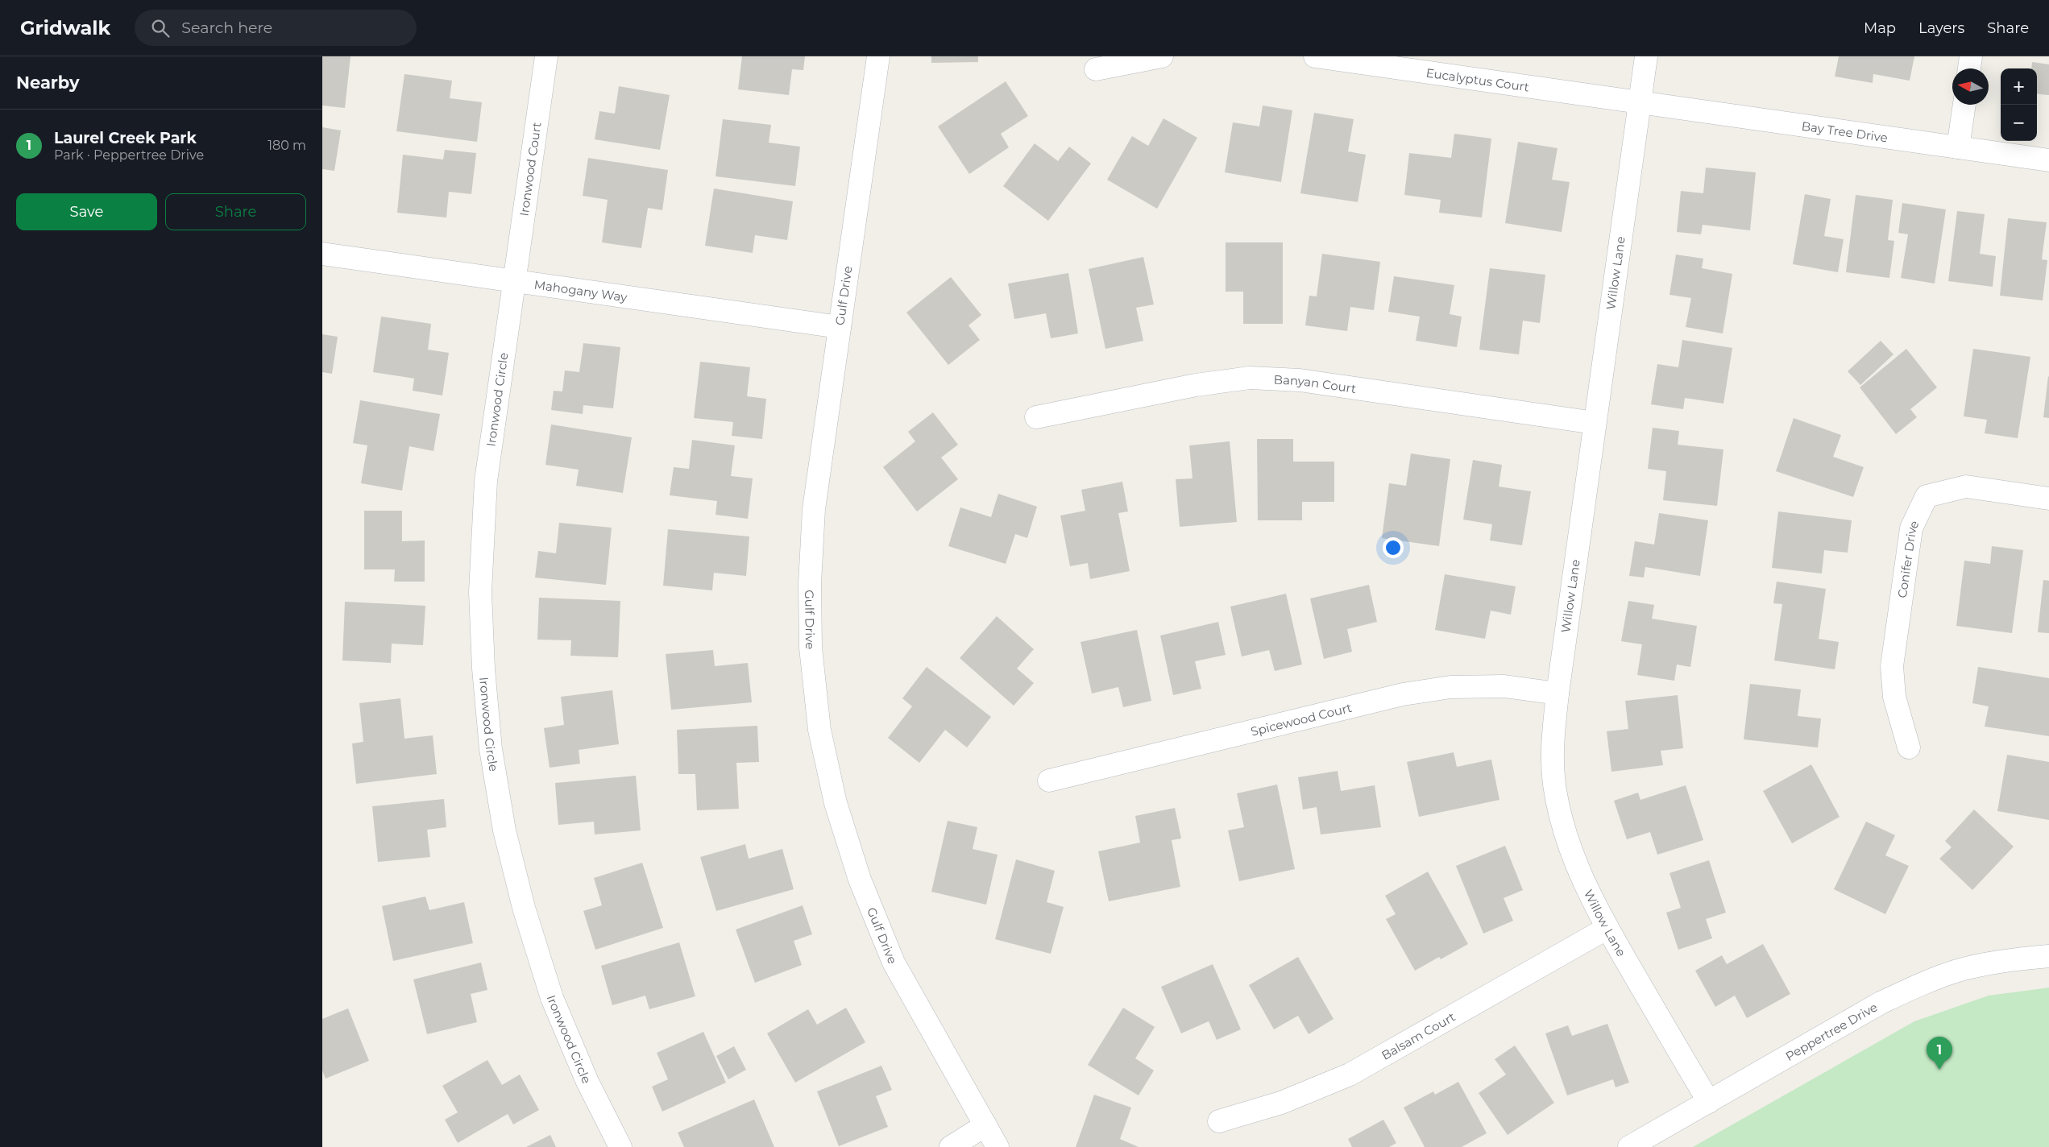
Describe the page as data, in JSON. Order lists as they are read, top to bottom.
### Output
{
  "streets": {
    "street": [
      "Eucalyptus Court",
      "Bay Tree Drive",
      "Ironwood Court",
      "Willow Lane",
      "Mahogany Way",
      "Gulf Drive",
      "Banyan Court",
      "Ironwood Circle",
      "Conifer Drive",
      "Spicewood Court",
      "Peppertree Drive",
      "Balsam Court"
    ]
  },
  "crossings": [
    ["Eucalyptus Court", "Bay Tree Drive"],
    ["Eucalyptus Court", "Willow Lane"],
    ["Bay Tree Drive", "Willow Lane"],
    ["Ironwood Court", "Mahogany Way"],
    ["Ironwood Court", "Ironwood Circle"],
    ["Willow Lane", "Banyan Court"],
    ["Willow Lane", "Spicewood Court"],
    ["Willow Lane", "Peppertree Drive"],
    ["Willow Lane", "Balsam Court"],
    ["Mahogany Way", "Gulf Drive"],
    ["Mahogany Way", "Ironwood Circle"]
  ],
  "north": "left",
  "page": {
    "header": "Gridwalk",
    "search": "Search here",
    "nav": ["Map", "Layers", "Share"],
    "heading": "Nearby",
    "map_buttons": ["+", "−"],
    "list": [
      {
        "mark": "1",
        "name": "Laurel Creek Park",
        "note": "Park · Peppertree Drive",
        "value": "180 m"
      }
    ],
    "buttons": ["Save", "Share"],
    "pins": "1"
  }
}
